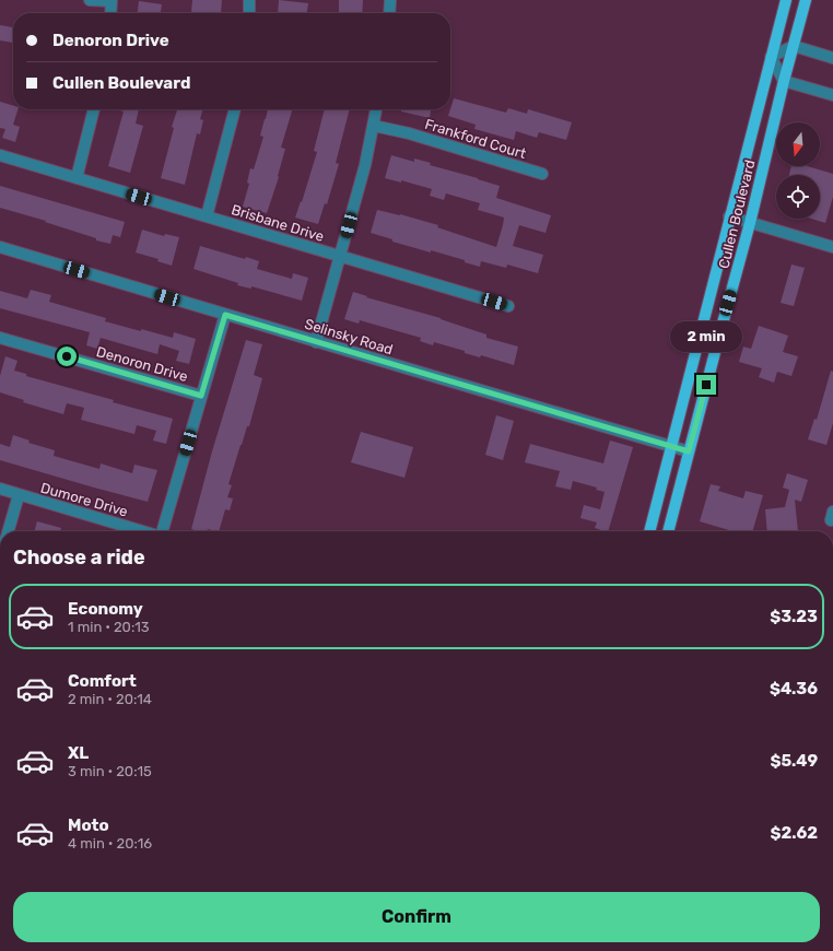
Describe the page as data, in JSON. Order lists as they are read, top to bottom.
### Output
{
  "streets": {
    "main road": ["Cullen Boulevard"],
    "street": [
      "Frankford Court",
      "Brisbane Drive",
      "Selinsky Road",
      "Denoron Drive",
      "Dumore Drive"
    ]
  },
  "crossings": [
    ["Cullen Boulevard", "Selinsky Road"]
  ],
  "north": "bottom",
  "page": {
    "banner": ["Denoron Drive", "Cullen Boulevard"],
    "bubble": "2 min",
    "heading": "Choose a ride",
    "list": [
      {
        "name": "Economy",
        "note": "1 min · 20:13",
        "value": "$3.23"
      },
      {
        "name": "Comfort",
        "note": "2 min · 20:14",
        "value": "$4.36"
      },
      {
        "name": "XL",
        "note": "3 min · 20:15",
        "value": "$5.49"
      },
      {
        "name": "Moto",
        "note": "4 min · 20:16",
        "value": "$2.62"
      }
    ],
    "buttons": "Confirm"
  }
}
